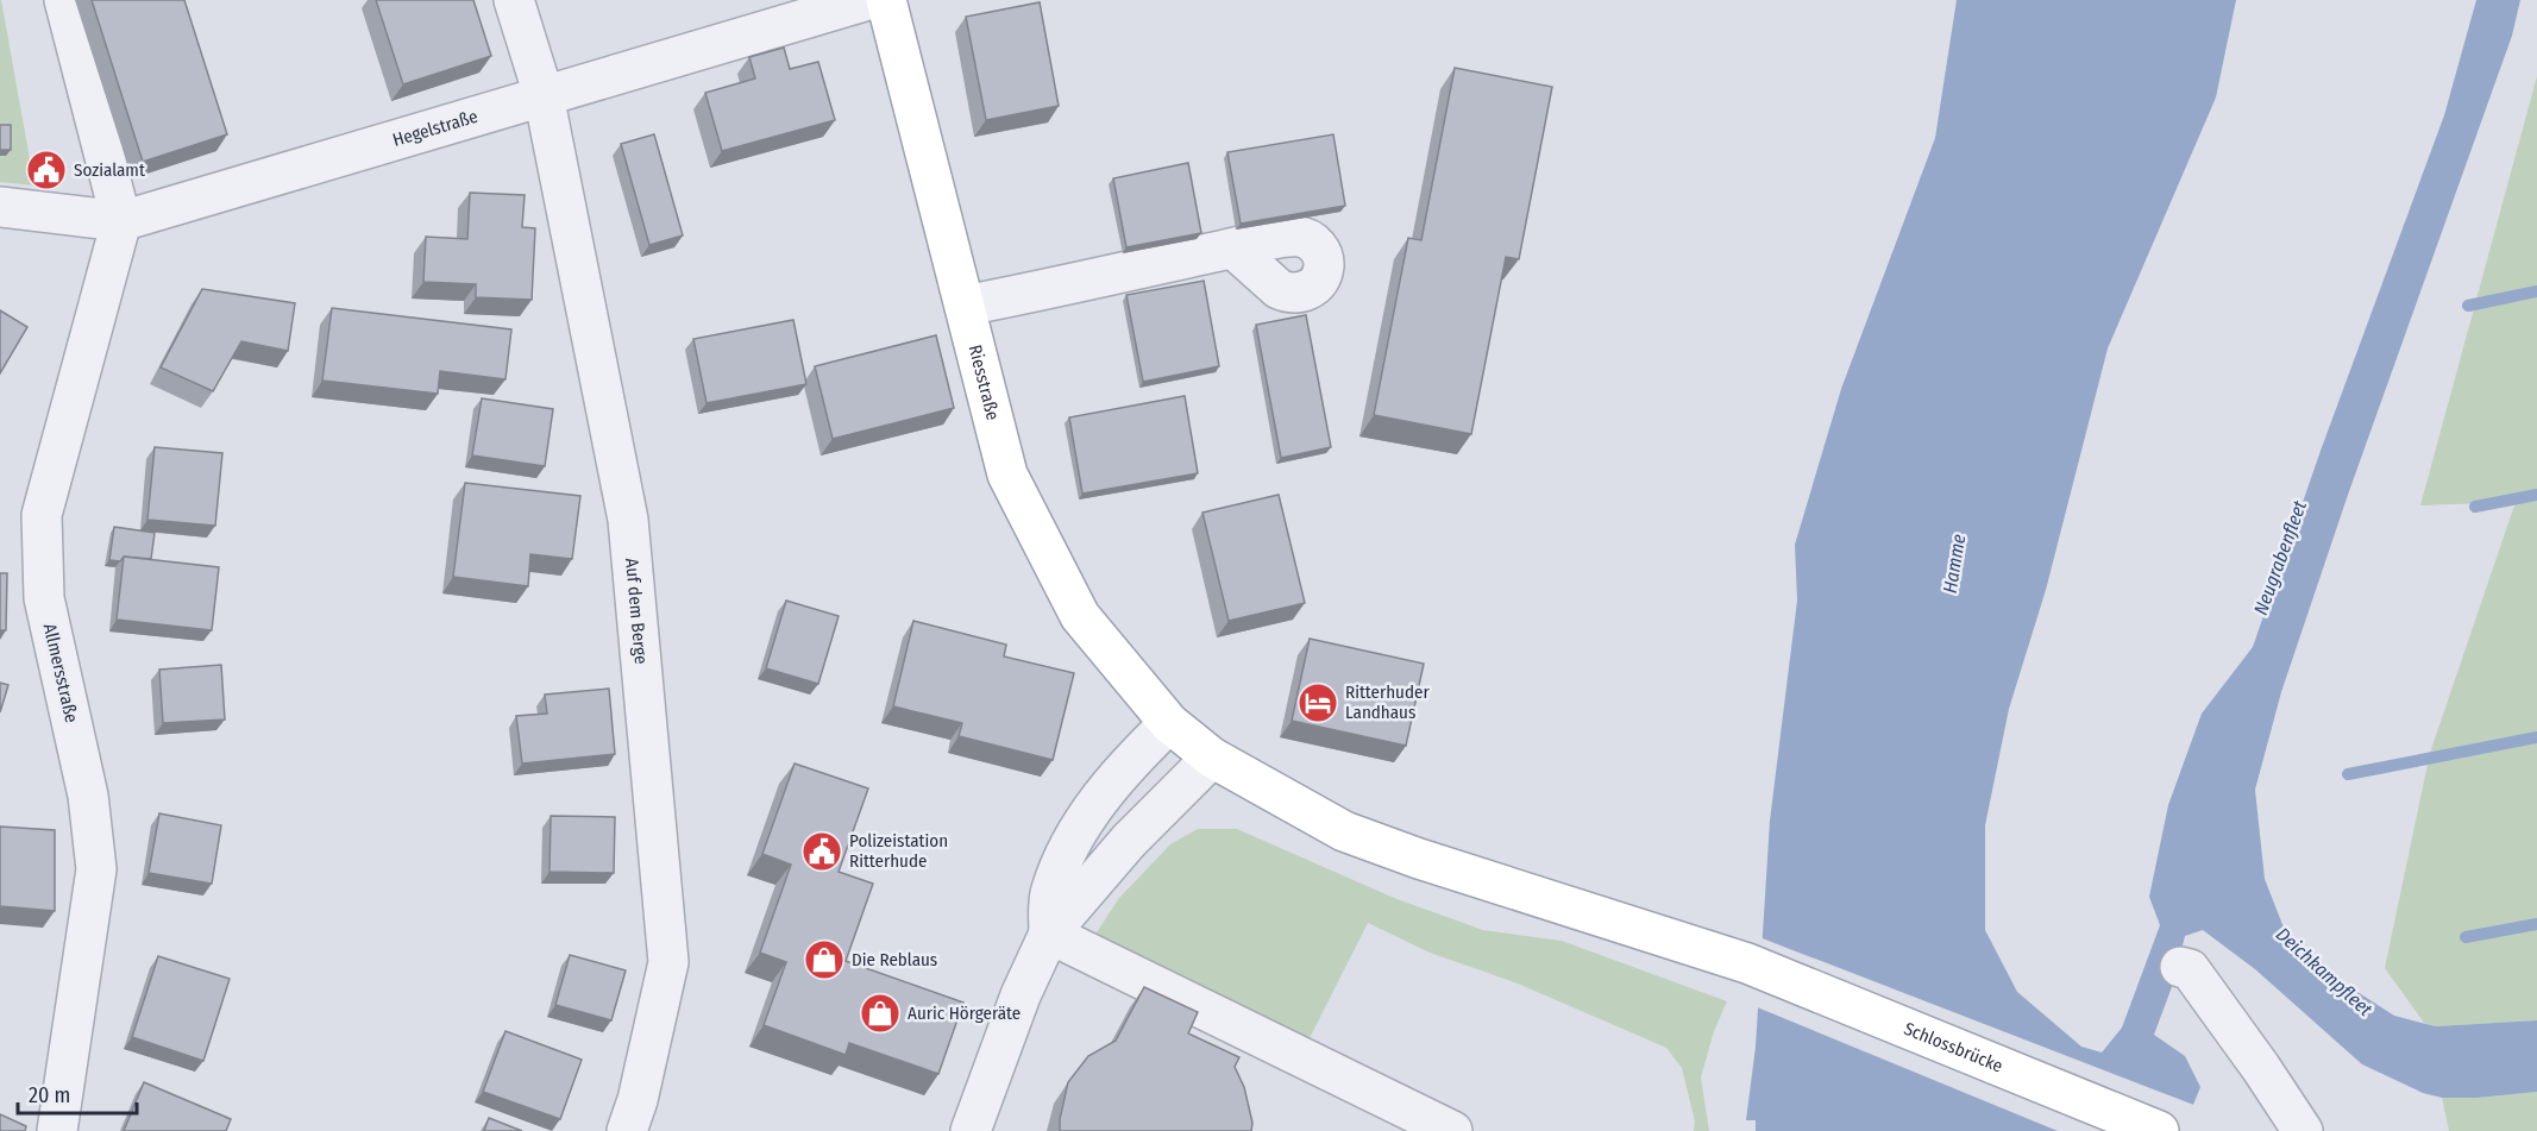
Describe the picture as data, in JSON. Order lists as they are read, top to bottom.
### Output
{
  "streets": {
    "main road": ["Riesstraße", "Schlossbrücke"],
    "street": ["Hegelstraße", "Auf dem Berge", "Allmersstraße"]
  },
  "crossings": [
    ["Hegelstraße", "Auf dem Berge"],
    ["Hegelstraße", "Allmersstraße"],
    ["Riesstraße", "Schlossbrücke"]
  ],
  "water": ["Neugrabenfleet", "Hamme", "Deichkampfleet"],
  "places": {
    "public building": ["Sozialamt", "Polizeistation Ritterhude"],
    "hotel": ["Ritterhuder Landhaus"],
    "shop": ["Die Reblaus", "Auric Hörgeräte"]
  },
  "scale_bar": "20 m"
}
